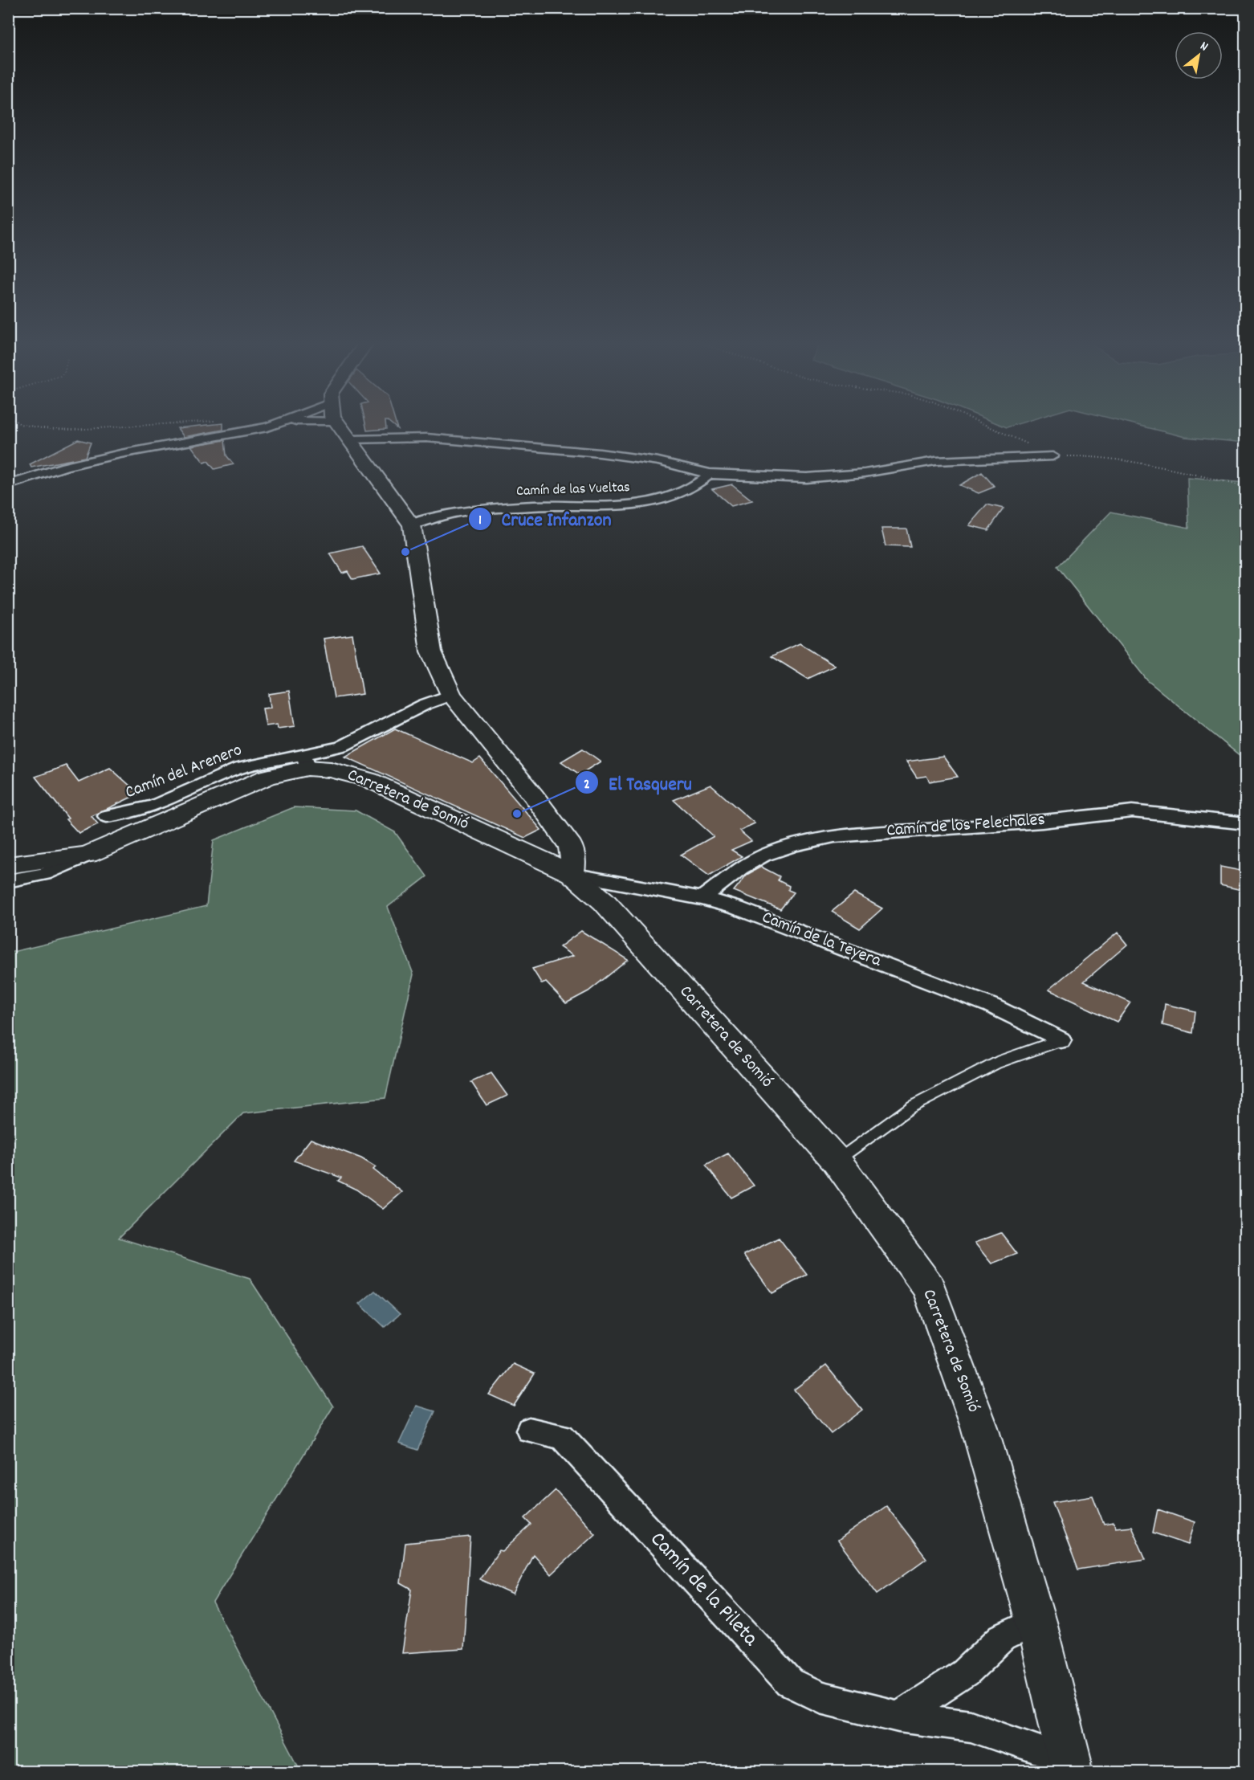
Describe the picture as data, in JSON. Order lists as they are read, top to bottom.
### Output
{
  "streets": {
    "street": [
      "Camín de las Vueltas",
      "Camín del Arenero",
      "Carretera de Somió",
      "Camín de los Felechales",
      "Camín de la Teyera",
      "Camín de la Pileta"
    ]
  },
  "crossings": [
    ["Camín del Arenero", "Carretera de Somió"],
    ["Carretera de Somió", "Camín de la Teyera"],
    ["Carretera de Somió", "Camín de la Pileta"],
    ["Camín de los Felechales", "Camín de la Teyera"]
  ],
  "places": ["Cruce Infanzon", "El Tasqueru"],
  "north": "top right"
}
